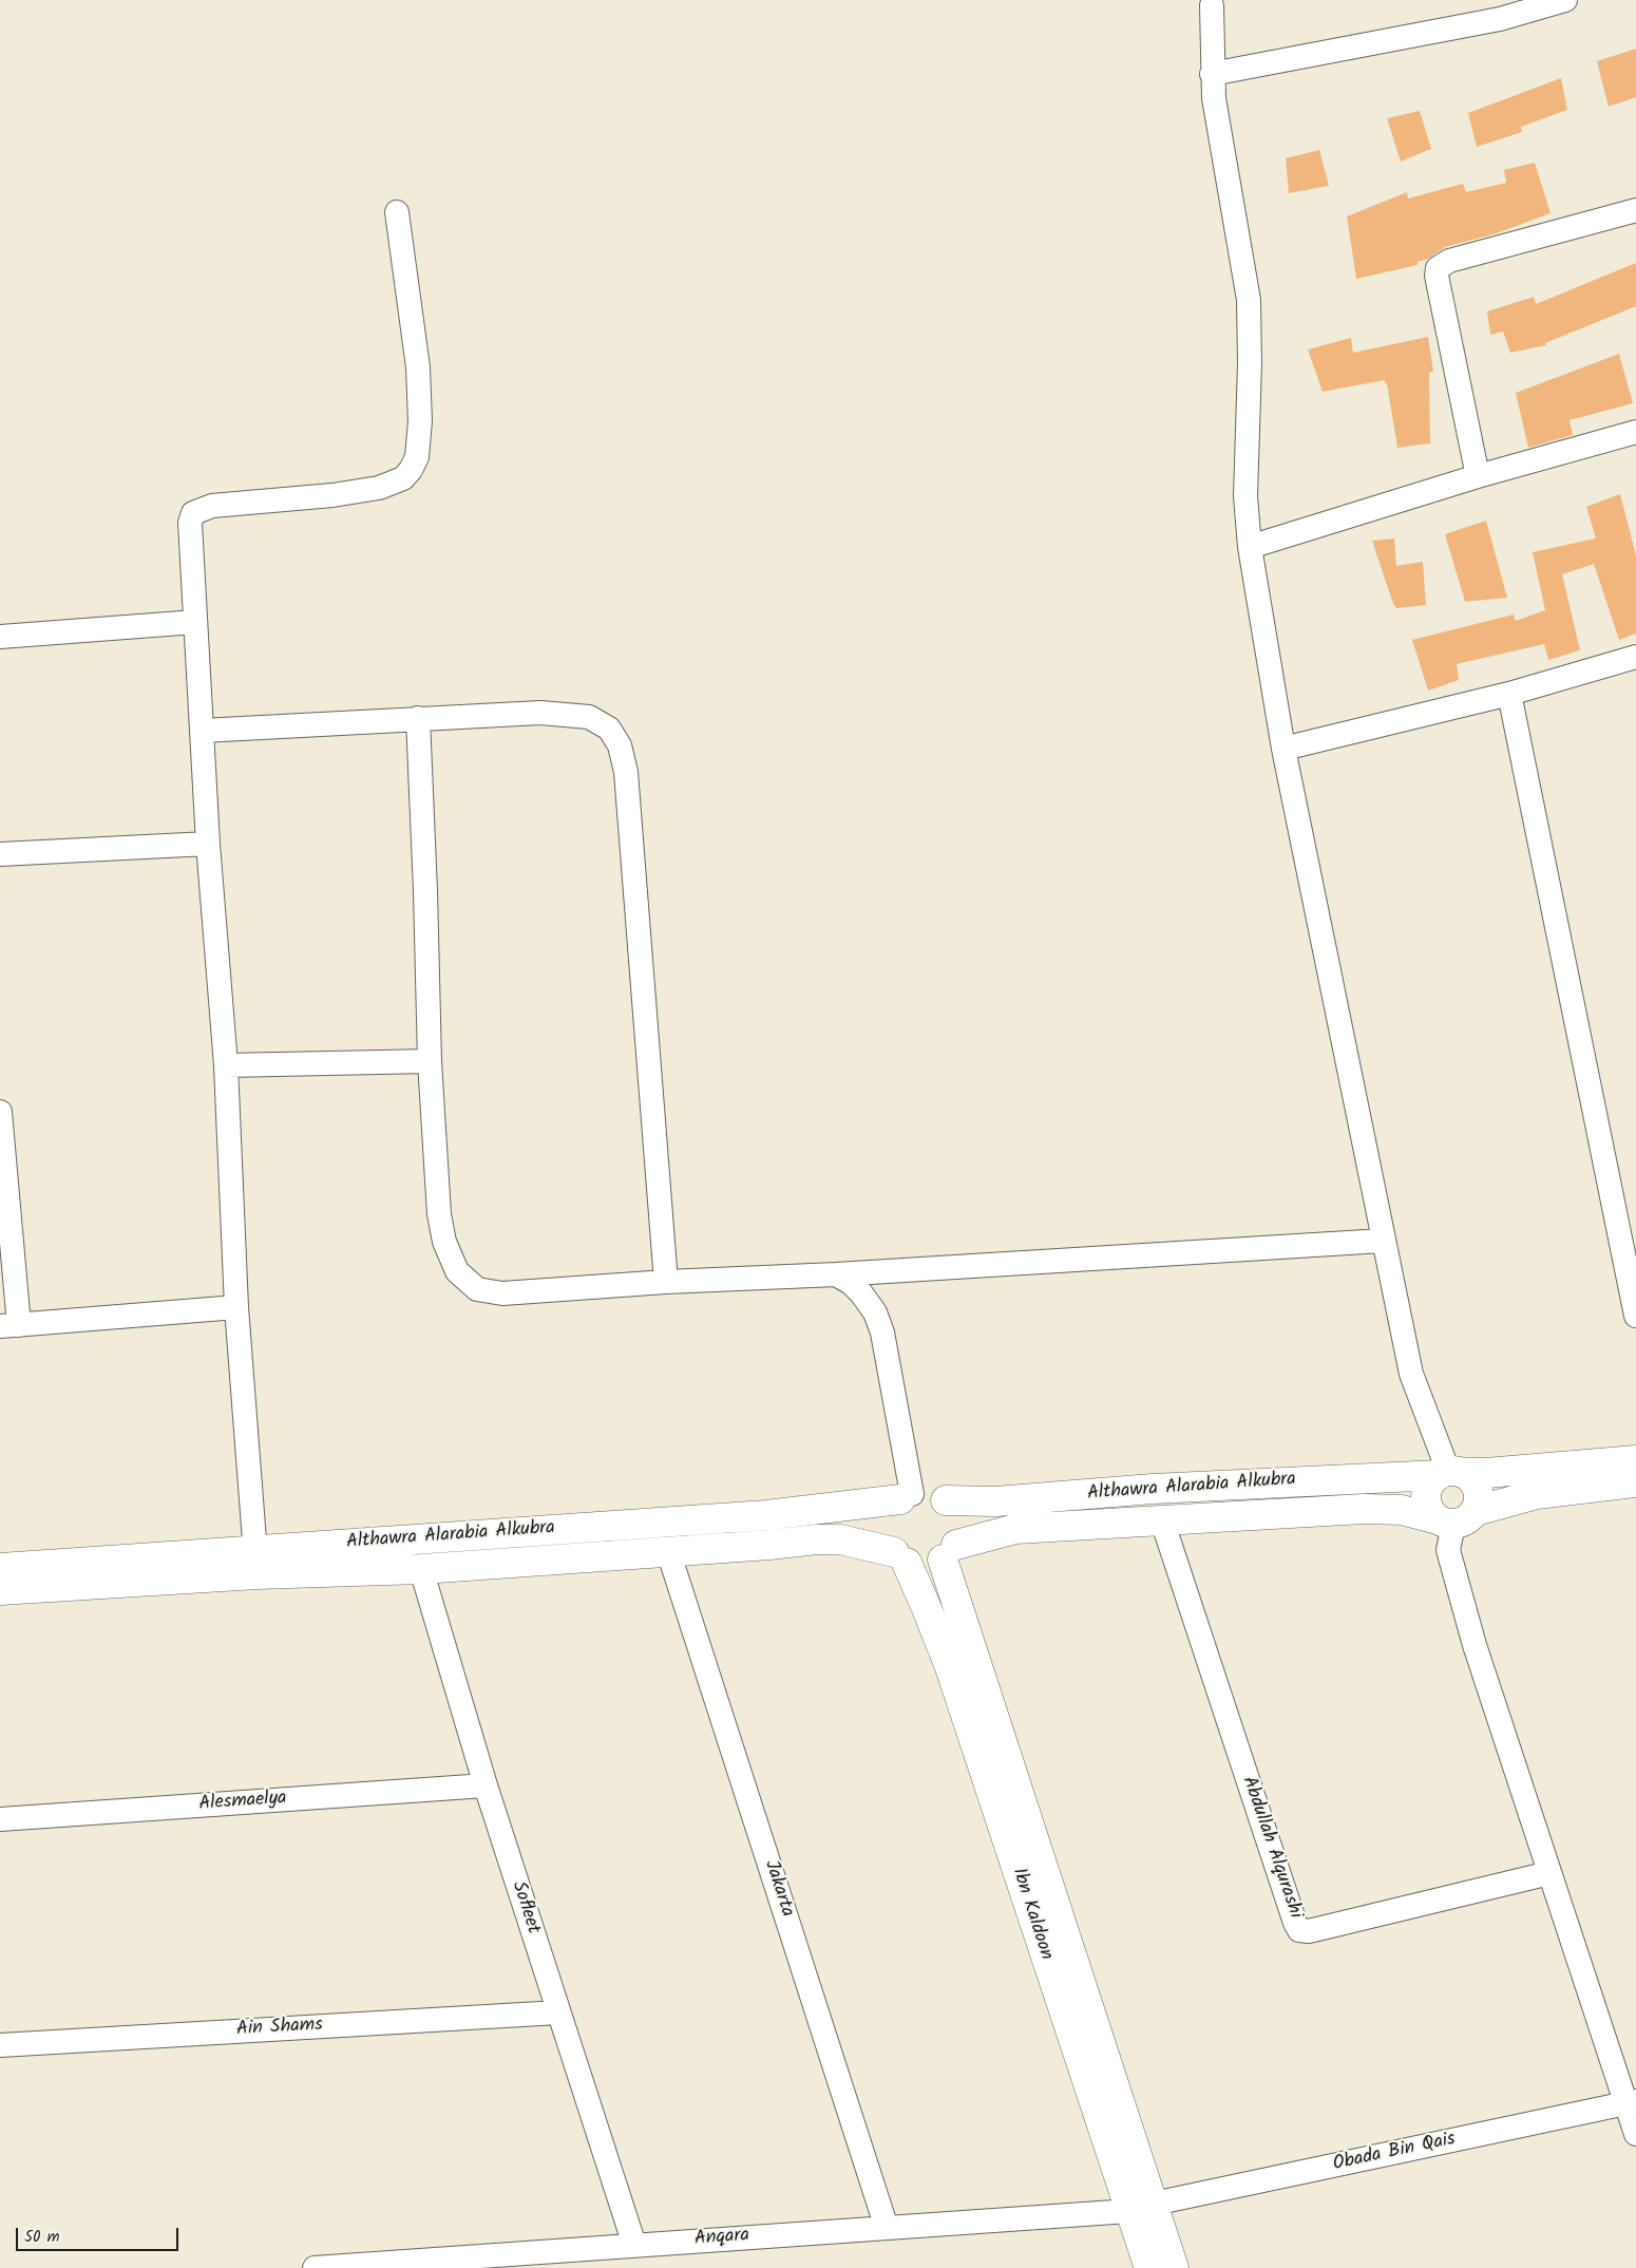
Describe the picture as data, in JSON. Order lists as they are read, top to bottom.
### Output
{
  "streets": {
    "street": [
      "Althawra Alarabia Alkubra",
      "Alesmaelya",
      "Abdullah Alqurashi",
      "Jakarta",
      "Sofleet",
      "Ibn Kaldoon",
      "Ain Shams",
      "Obada Bin Qais",
      "Anqara"
    ]
  },
  "crossings": [
    ["Althawra Alarabia Alkubra", "Abdullah Alqurashi"],
    ["Althawra Alarabia Alkubra", "Jakarta"],
    ["Althawra Alarabia Alkubra", "Sofleet"],
    ["Althawra Alarabia Alkubra", "Ibn Kaldoon"],
    ["Alesmaelya", "Sofleet"],
    ["Jakarta", "Anqara"],
    ["Sofleet", "Ain Shams"],
    ["Sofleet", "Anqara"],
    ["Ibn Kaldoon", "Obada Bin Qais"],
    ["Ibn Kaldoon", "Anqara"],
    ["Obada Bin Qais", "Anqara"]
  ],
  "scale_bar": "50 m"
}
